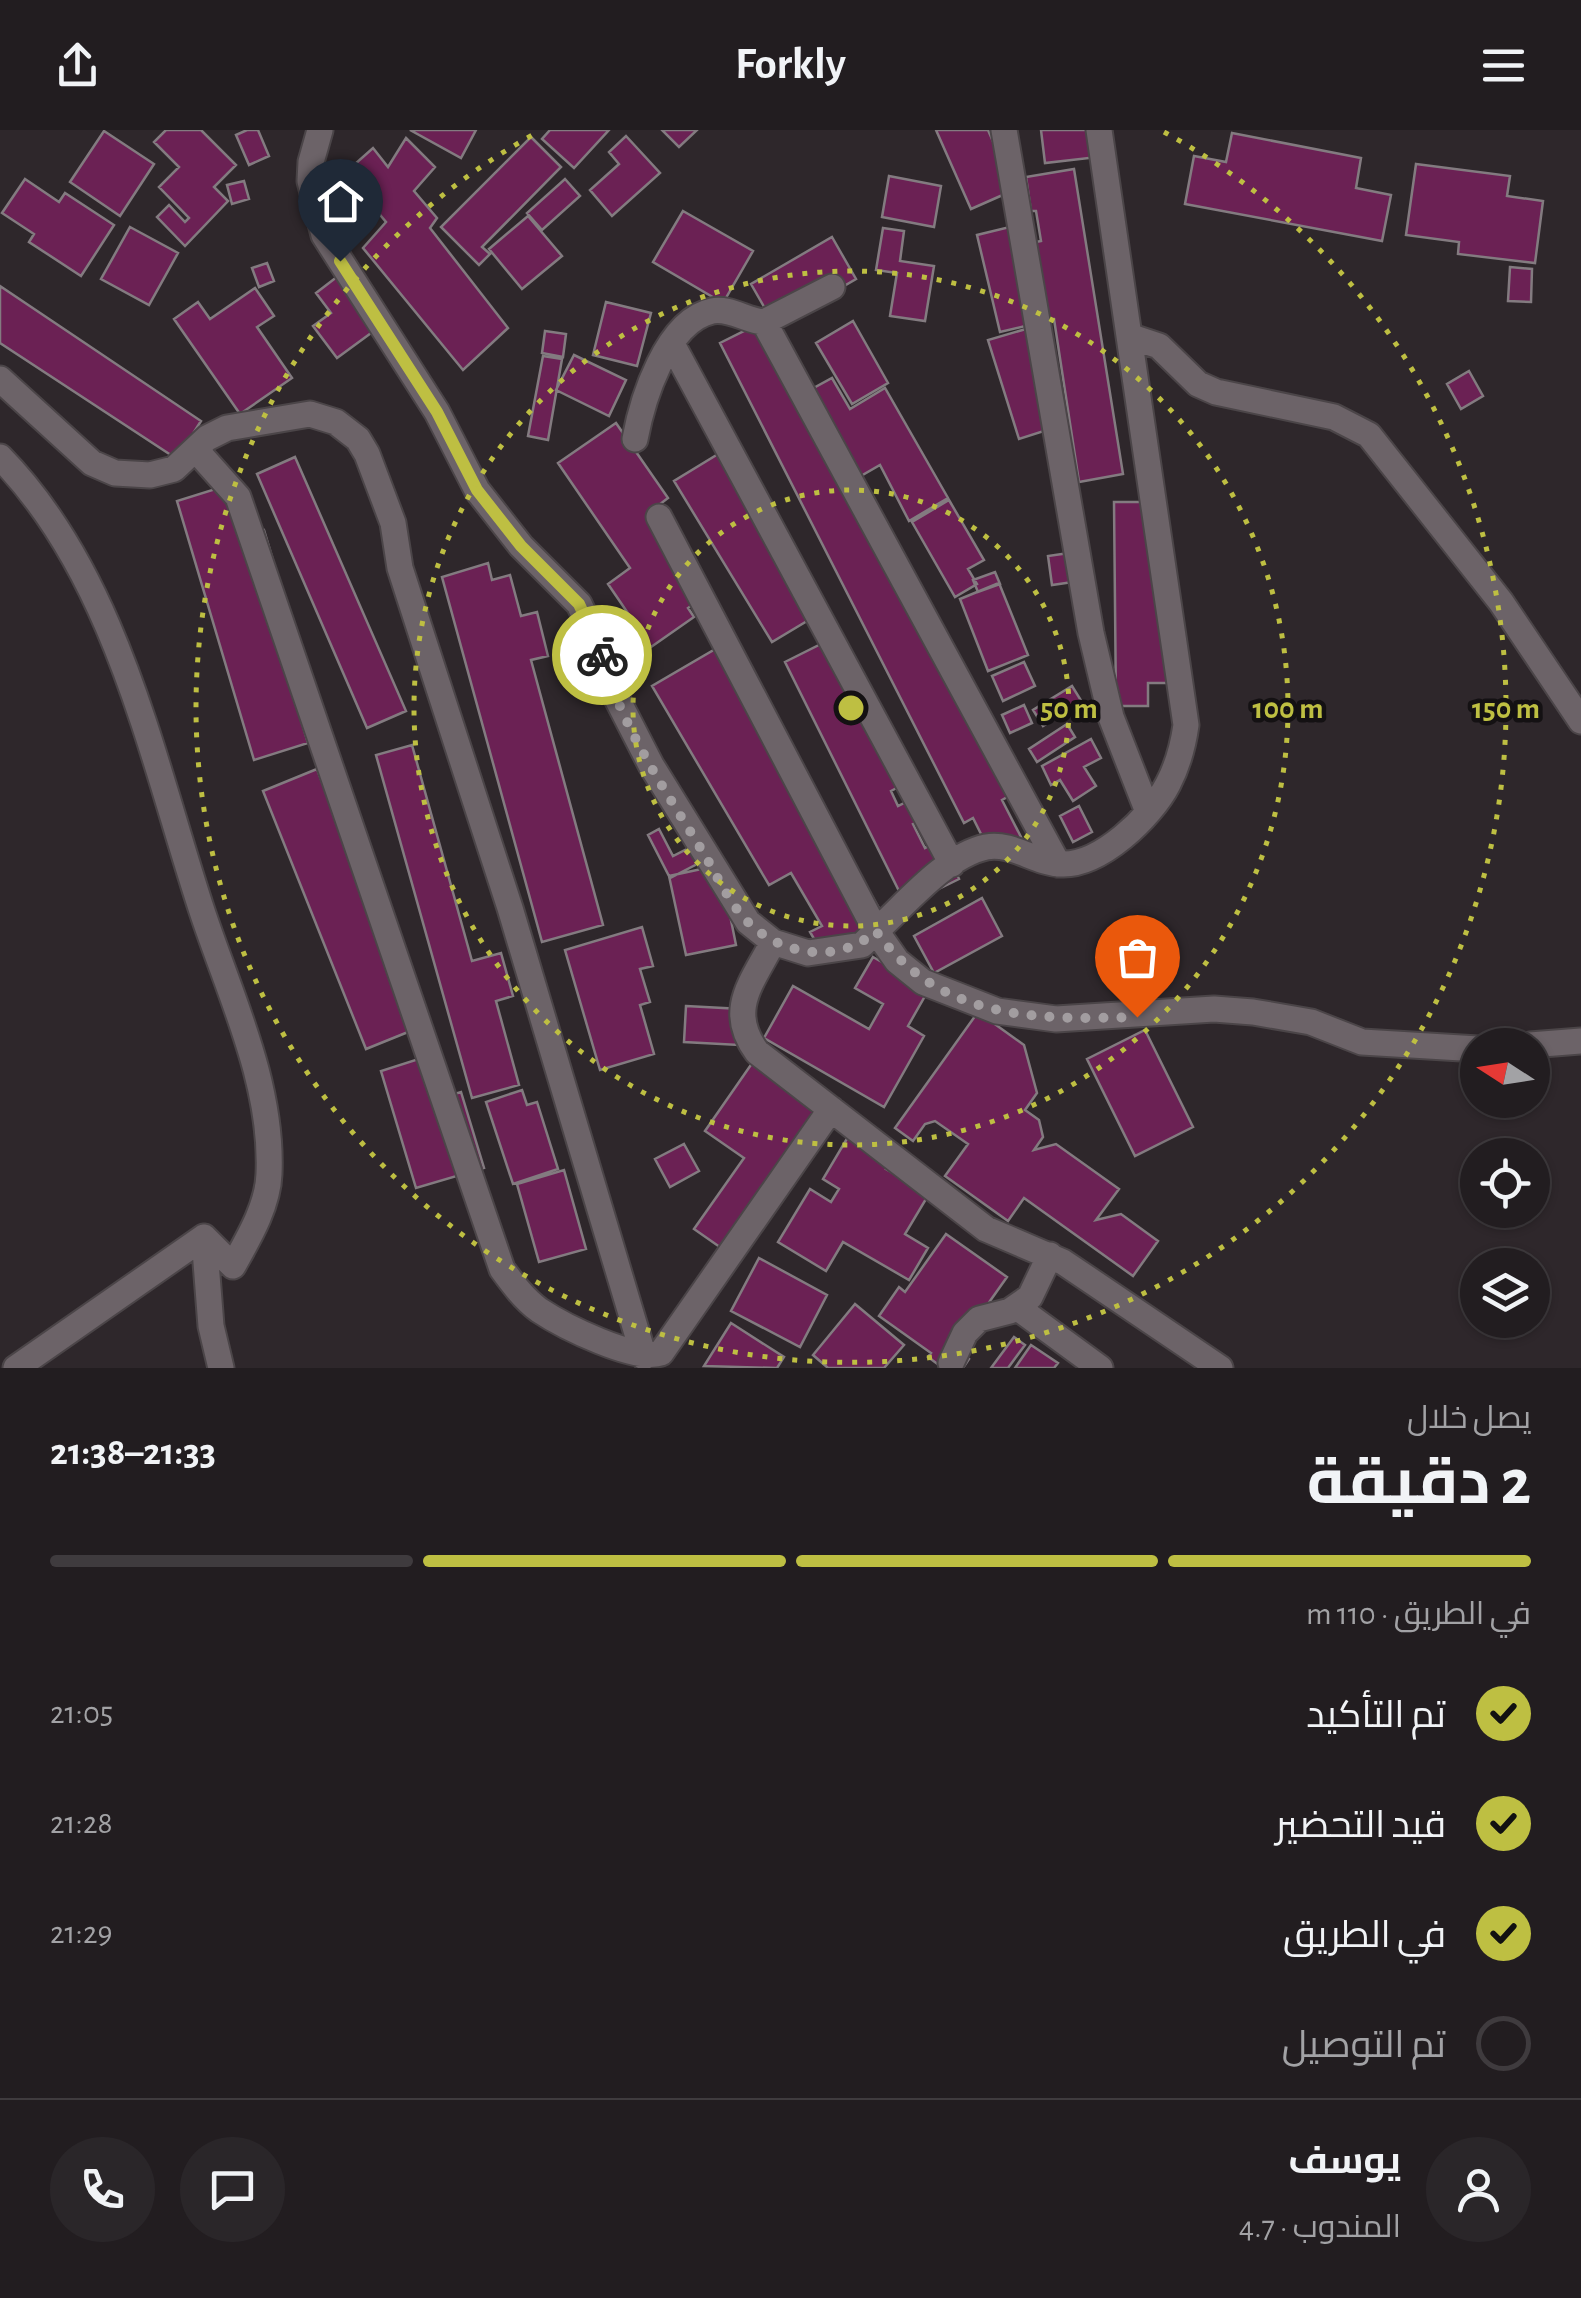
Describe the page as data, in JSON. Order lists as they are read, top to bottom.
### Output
{
  "north": "left",
  "page": {
    "header": "Forkly",
    "heading": ["2 دقيقة", "يصل خلال", "21:33–21:38"],
    "panel": ["يوسف", "المندوب · 4.7"],
    "bar": "في الطريق · 110 m",
    "list": [
      ["تم التأكيد", "21:05"],
      ["قيد التحضير", "21:28"],
      ["في الطريق", "21:29"],
      "تم التوصيل"
    ]
  },
  "rings": ["50 m", "100 m", "150 m"]
}
